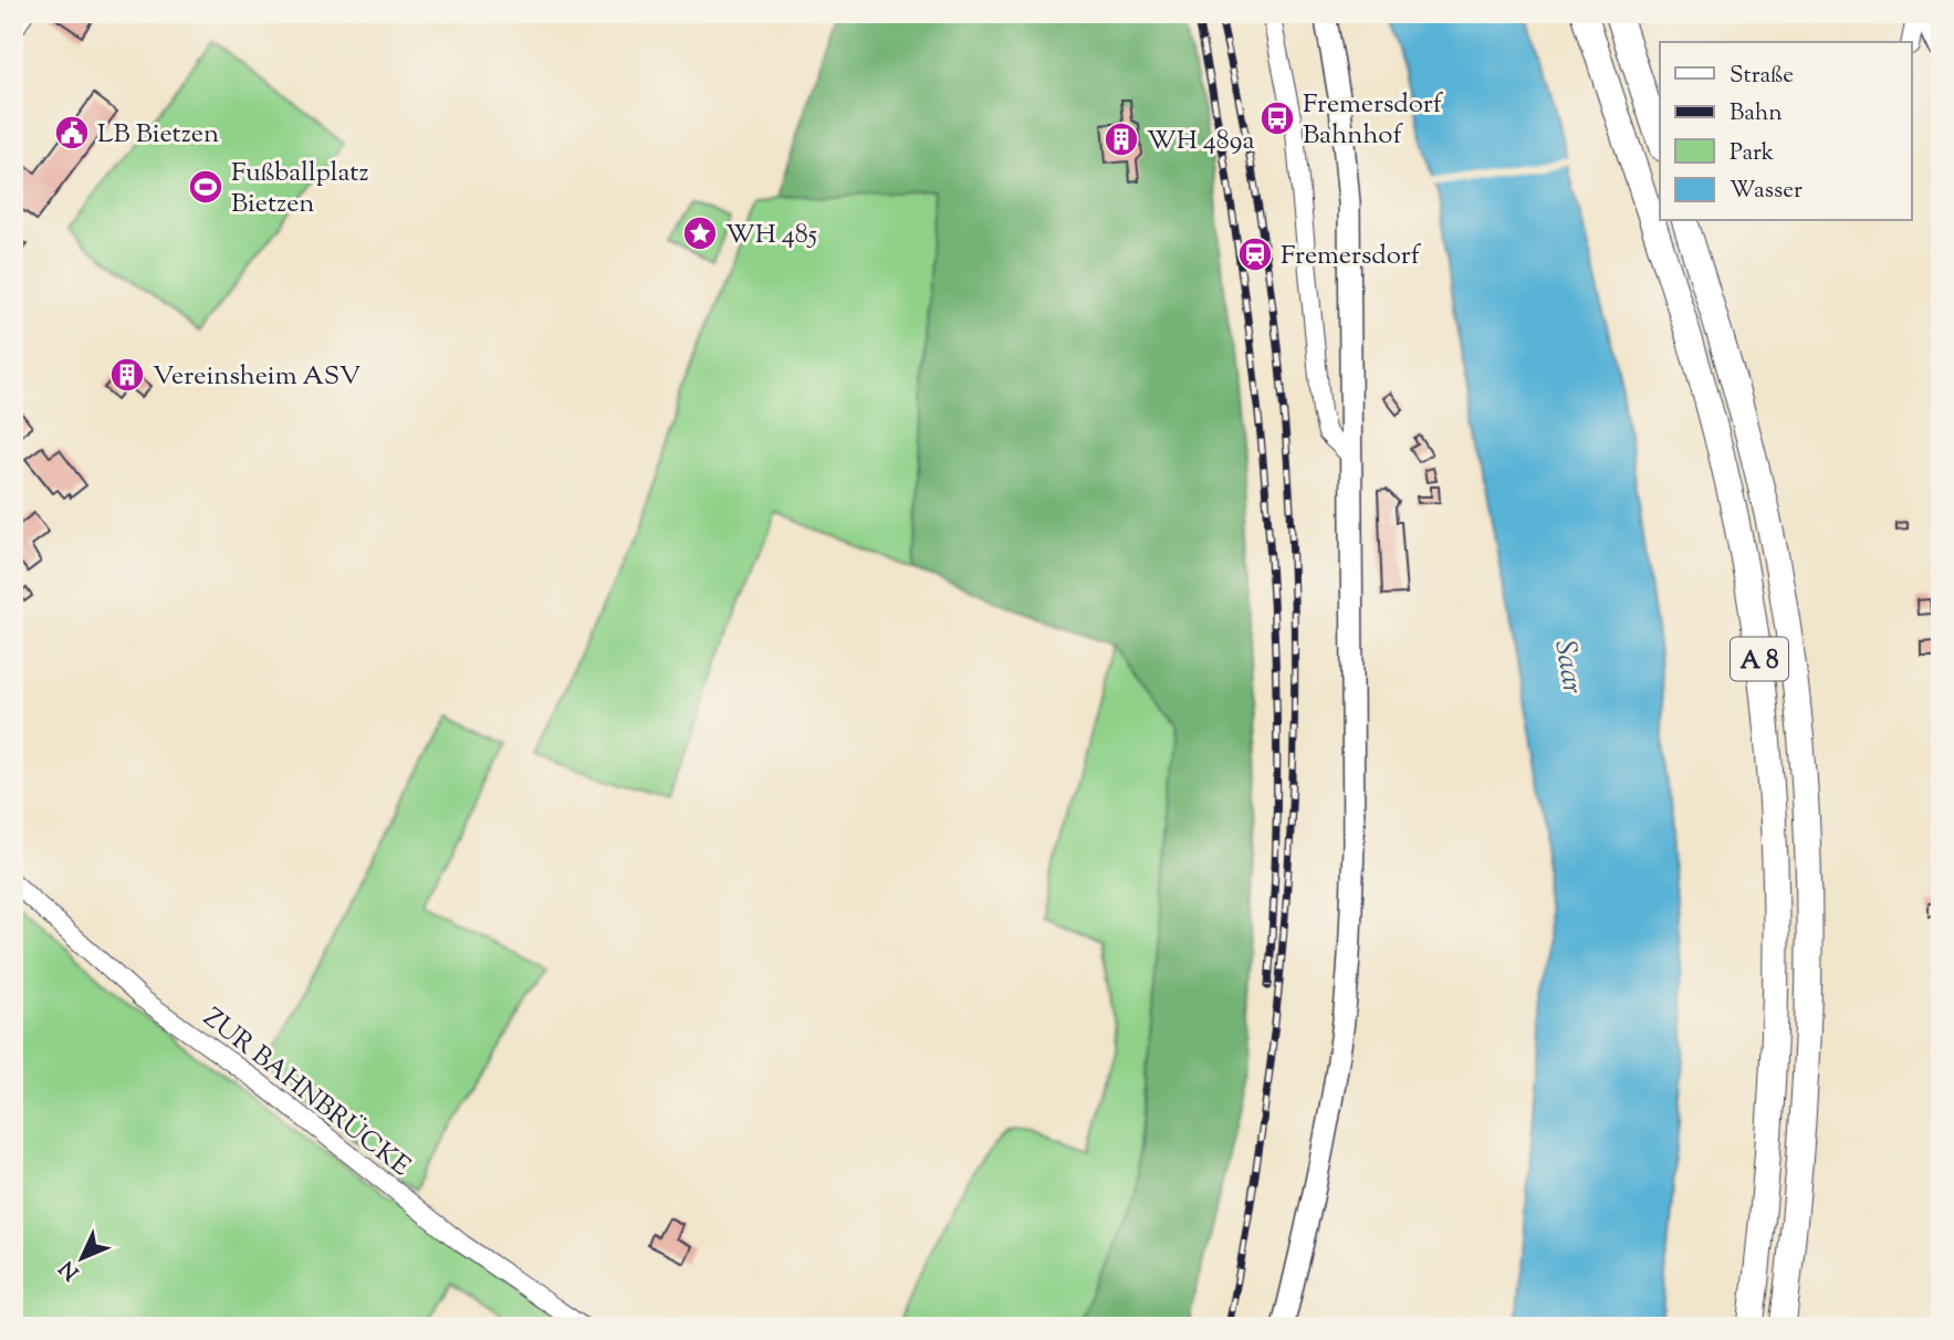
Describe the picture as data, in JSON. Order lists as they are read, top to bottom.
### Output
{
  "streets": {
    "highway": ["A 8"],
    "street": ["ZUR BAHNBRÜCKE"]
  },
  "water": ["Saar"],
  "places": {
    "bus stop": ["Fremersdorf Bahnhof"],
    "public building": ["LB Bietzen"],
    "building": ["WH 489a", "Vereinsheim ASV"],
    "sports": ["Fußballplatz Bietzen"],
    "place": ["WH 485"],
    "station": ["Fremersdorf"]
  },
  "legend": [
    "Straße",
    "Bahn",
    "Park",
    "Wasser"
  ],
  "north": "bottom left"
}
